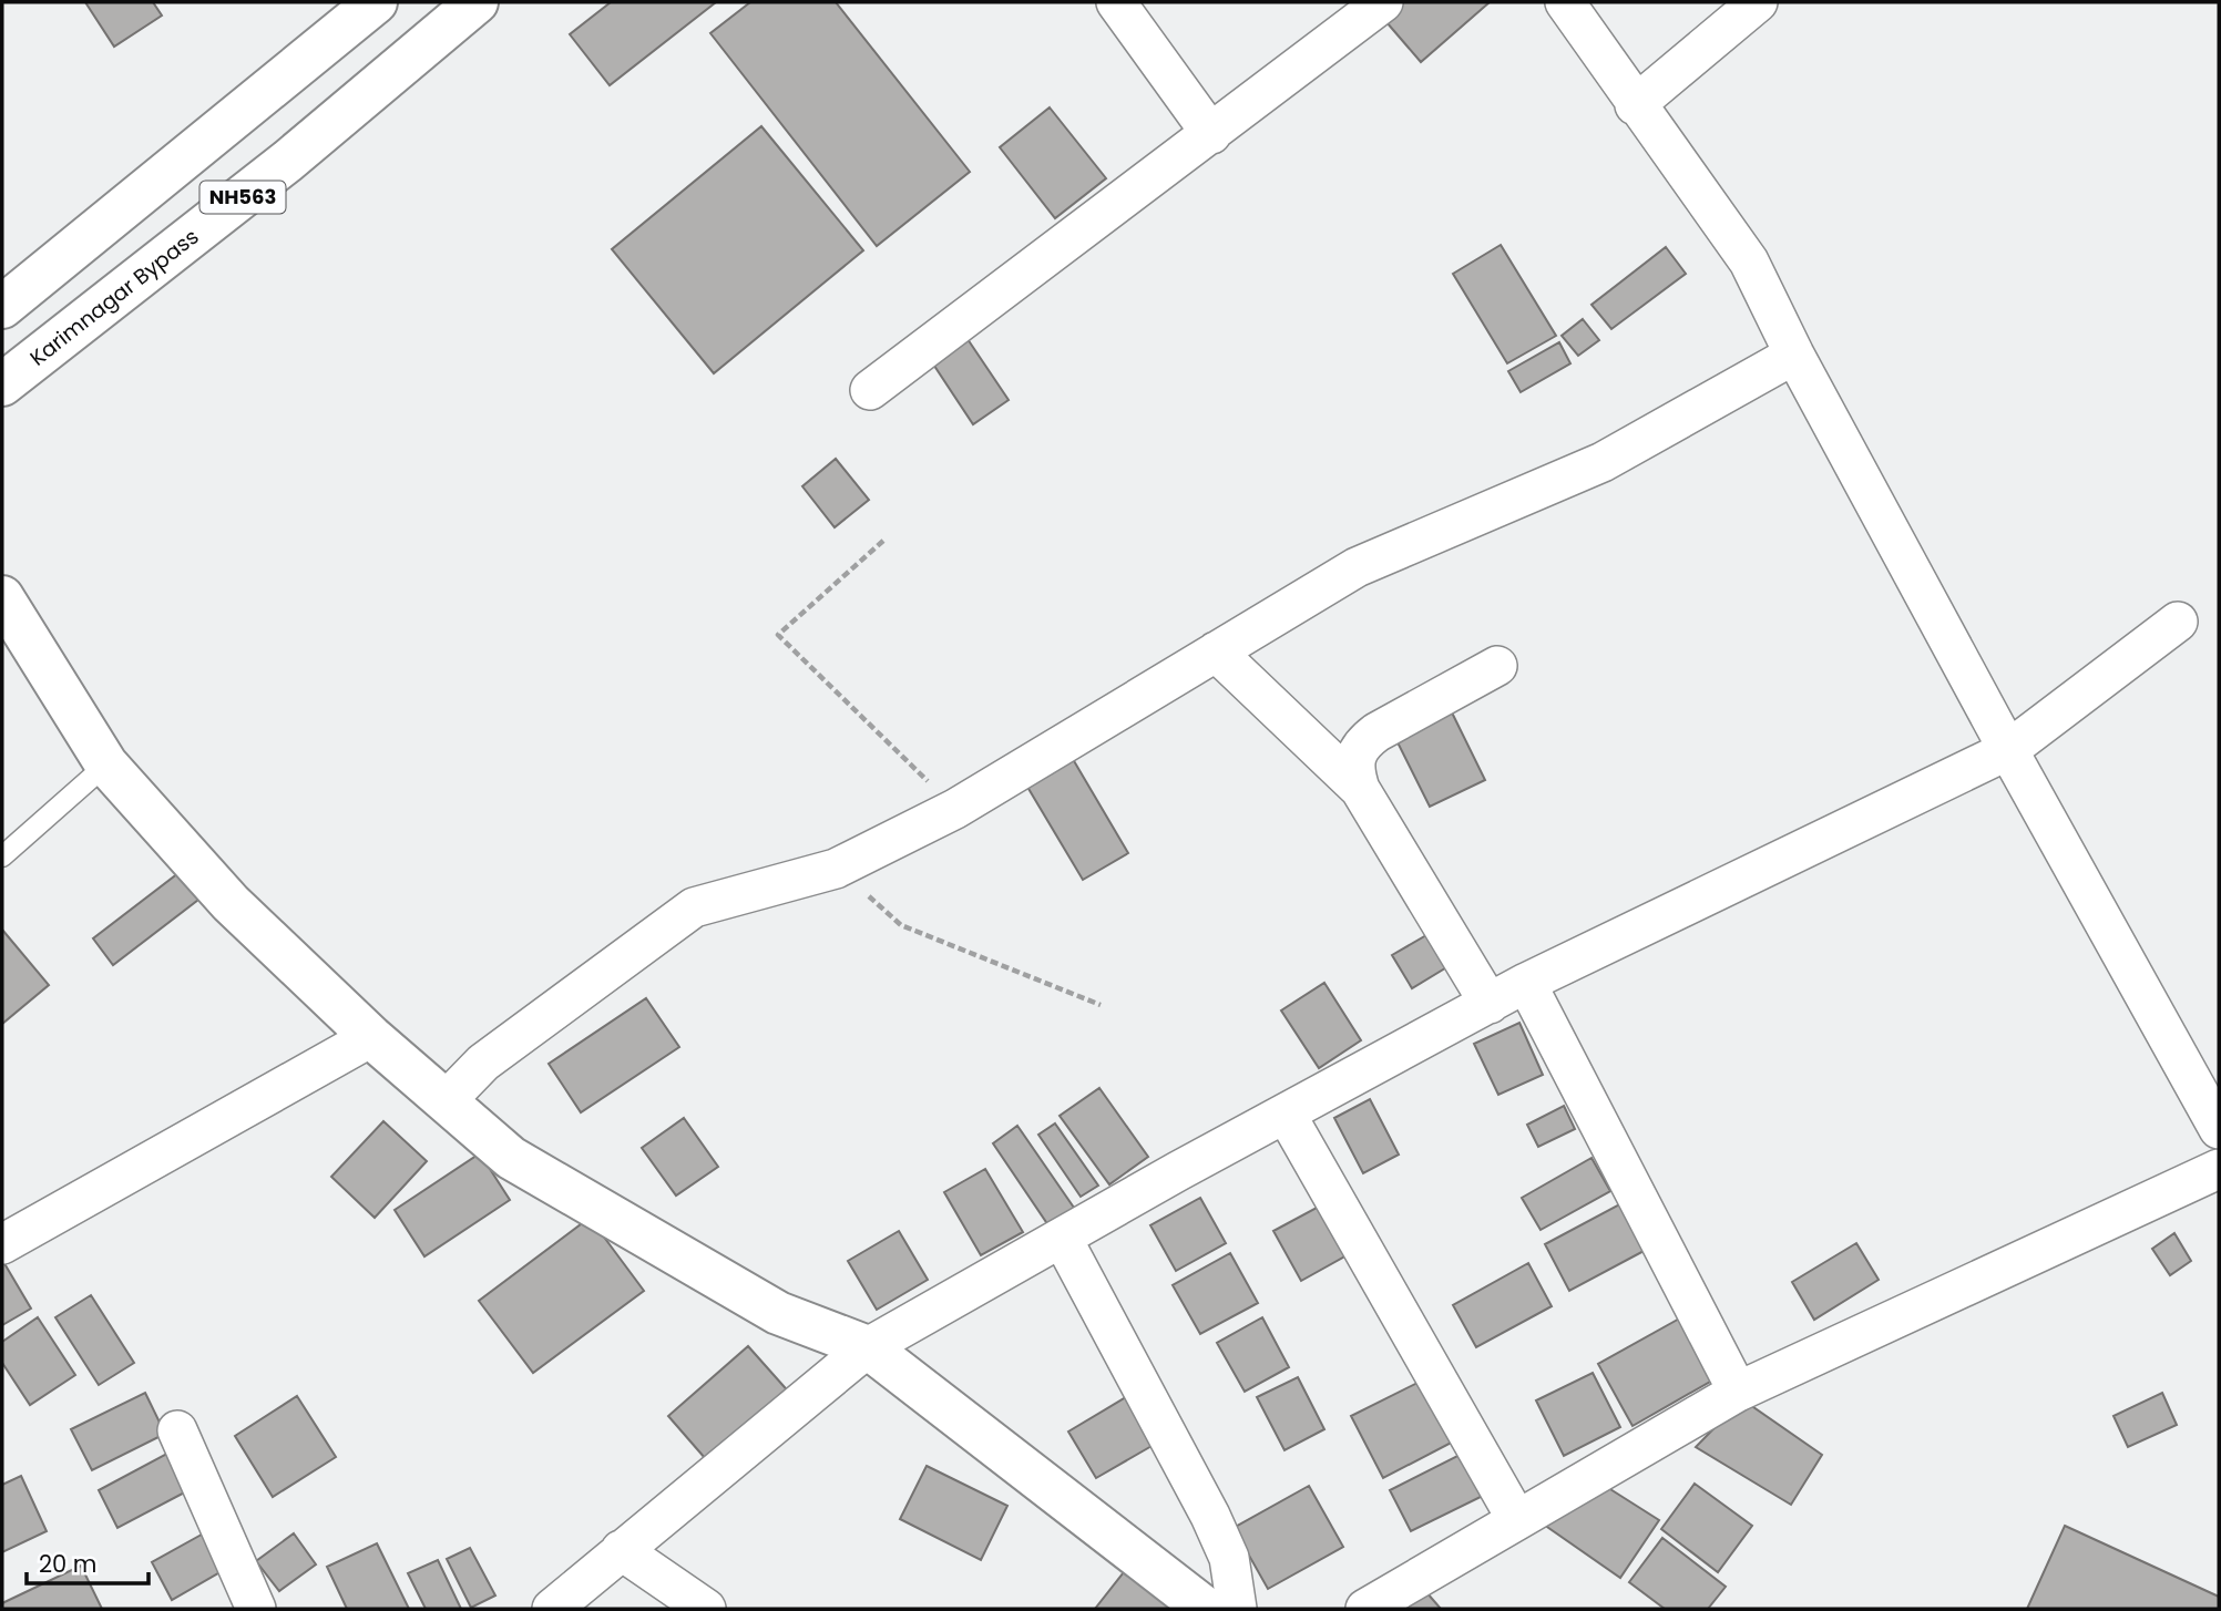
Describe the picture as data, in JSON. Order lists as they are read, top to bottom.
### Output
{
  "streets": {
    "main road": ["NH563", "Karimnagar Bypass"]
  },
  "scale_bar": "20 m"
}
